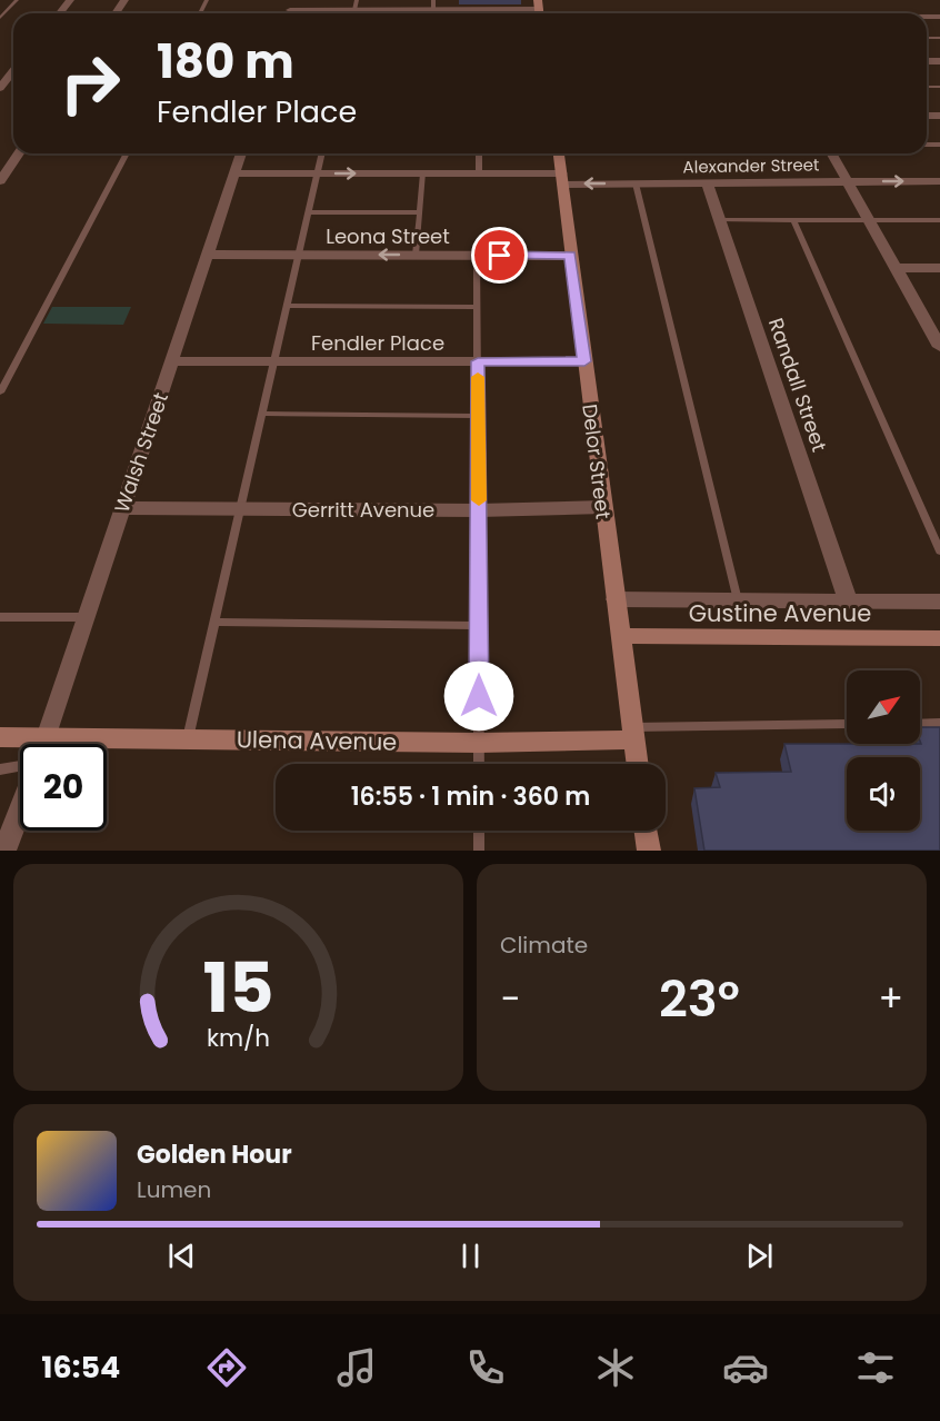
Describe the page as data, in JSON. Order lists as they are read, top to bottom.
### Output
{
  "streets": {
    "street": [
      "Alexander Street",
      "Leona Street",
      "Fendler Place",
      "Randall Street",
      "Walsh Street",
      "Delor Street",
      "Gerritt Avenue",
      "Gustine Avenue",
      "Ulena Avenue"
    ]
  },
  "crossings": [
    ["Alexander Street", "Randall Street"],
    ["Alexander Street", "Walsh Street"],
    ["Alexander Street", "Delor Street"],
    ["Leona Street", "Walsh Street"],
    ["Leona Street", "Delor Street"],
    ["Fendler Place", "Walsh Street"],
    ["Fendler Place", "Delor Street"],
    ["Walsh Street", "Gerritt Avenue"],
    ["Walsh Street", "Ulena Avenue"],
    ["Delor Street", "Gerritt Avenue"],
    ["Delor Street", "Gustine Avenue"],
    ["Delor Street", "Ulena Avenue"]
  ],
  "north": "top right",
  "page": {
    "turn": ["180 m", "Fendler Place"],
    "limit": "20",
    "trip": "16:55 · 1 min · 360 m",
    "tile": "Climate",
    "heat": ["−", "23°", "+"],
    "song": ["Golden Hour", "Lumen"],
    "tabs": "16:54",
    "gauge": ["15", "km/h"]
  }
}
